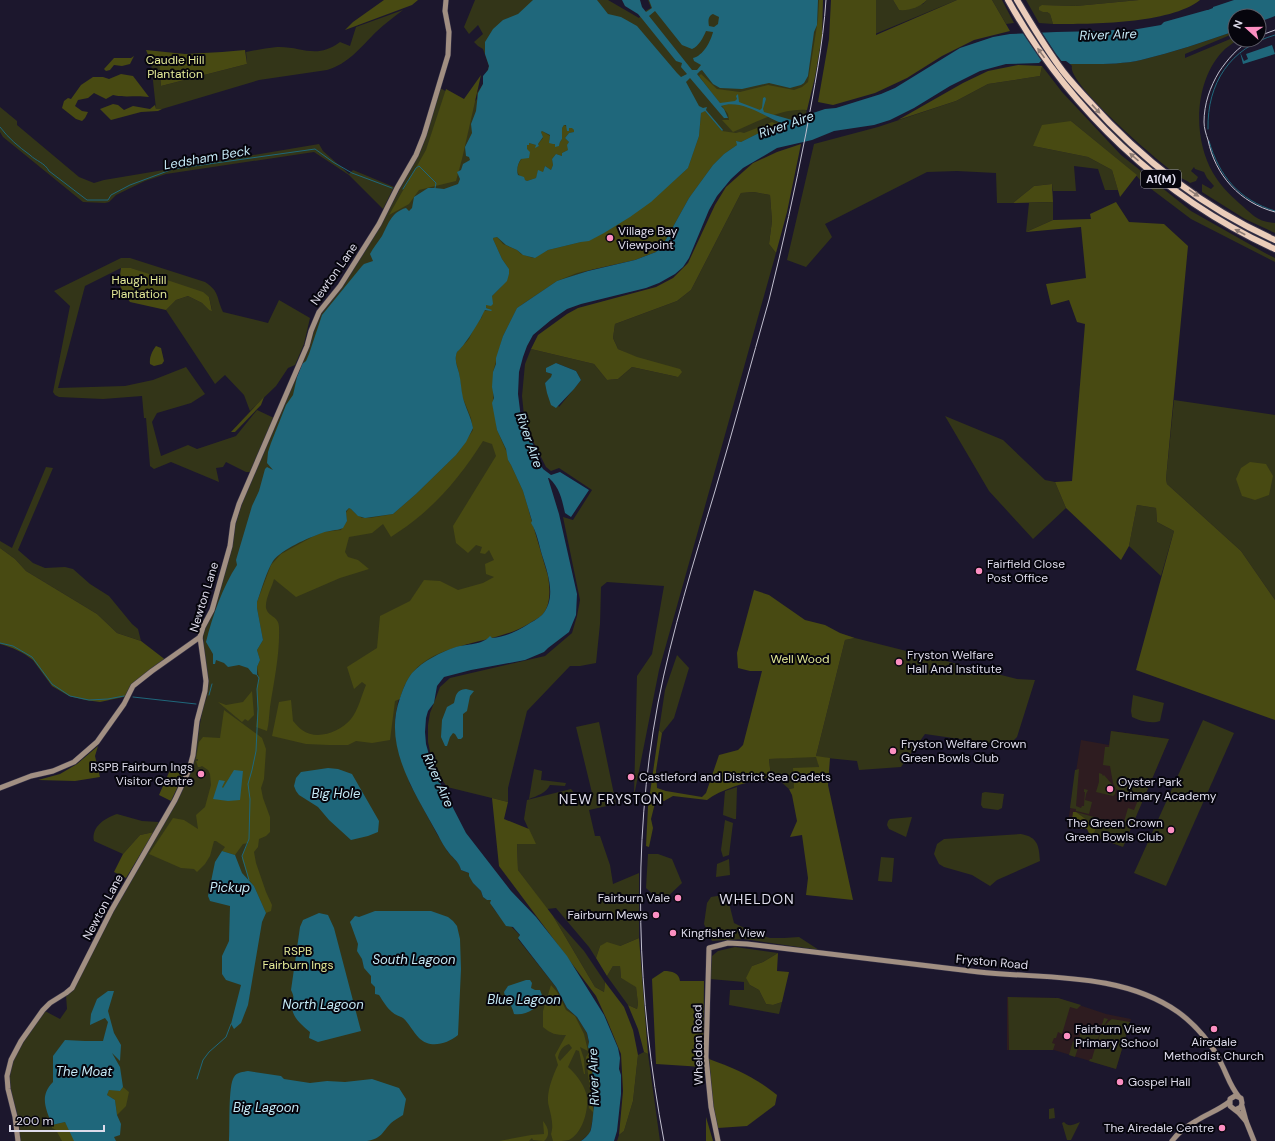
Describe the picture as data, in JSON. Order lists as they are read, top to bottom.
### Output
{
  "streets": {
    "highway": ["A1(M)"],
    "street": ["Newton Lane", "Fryston Road", "Wheldon Road"]
  },
  "crossings": [
    ["Fryston Road", "Wheldon Road"]
  ],
  "districts": ["NEW FRYSTON", "WHELDON"],
  "water": [
    "River Aire",
    "Ledsham Beck",
    "Big Hole",
    "Pickup",
    "South Lagoon",
    "Blue Lagoon",
    "North Lagoon",
    "The Moat",
    "Big Lagoon"
  ],
  "parks": [
    "Caudle Hill Plantation",
    "Haugh Hill Plantation",
    "Well Wood",
    "RSPB Fairburn Ings"
  ],
  "places": [
    "Village Bay Viewpoint",
    "Fairfield Close Post Office",
    "Fryston Welfare Hall And Institute",
    "Fryston Welfare Crown Green Bowls Club",
    "RSPB Fairburn Ings Visitor Centre",
    "Castleford and District Sea Cadets",
    "Oyster Park Primary Academy",
    "The Green Crown Green Bowls Club",
    "Fairburn Vale",
    "Fairburn Mews",
    "Kingfisher View",
    "Airedale Methodist Church",
    "Fairburn View Primary School",
    "Gospel Hall",
    "The Airedale Centre"
  ],
  "scale_bar": "200 m",
  "north": "left"
}
